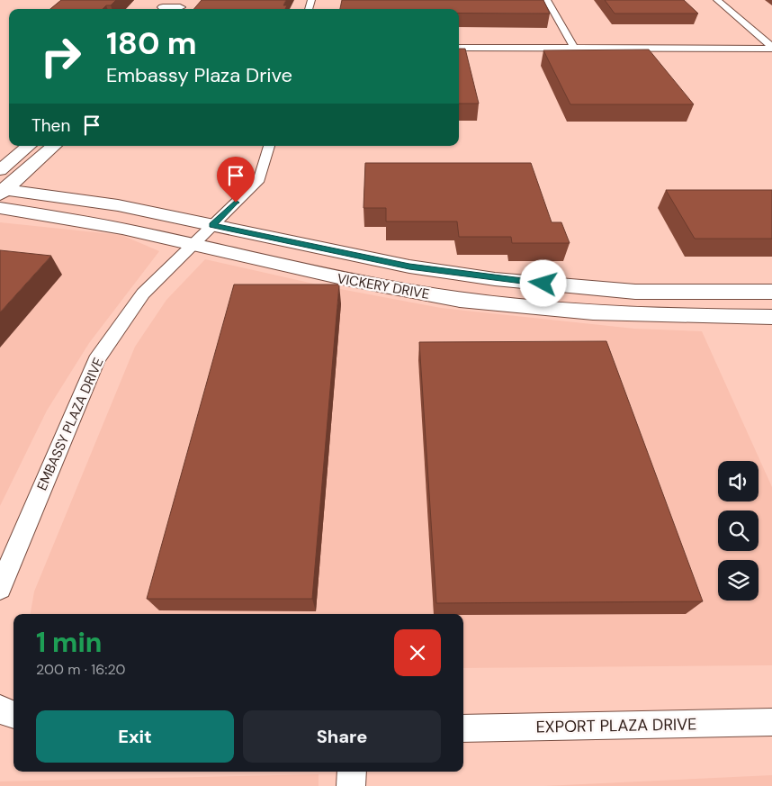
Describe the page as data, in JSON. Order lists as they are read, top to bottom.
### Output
{
  "streets": {
    "main road": ["VICKERY DRIVE"],
    "street": ["EMBASSY PLAZA DRIVE", "EXPORT PLAZA DRIVE"]
  },
  "crossings": [
    ["VICKERY DRIVE", "EMBASSY PLAZA DRIVE"]
  ],
  "page": {
    "turn": ["180 m", "Embassy Plaza Drive"],
    "then": "Then",
    "heading": ["1 min", "200 m · 16:20"],
    "buttons": ["Exit", "Share"]
  }
}
